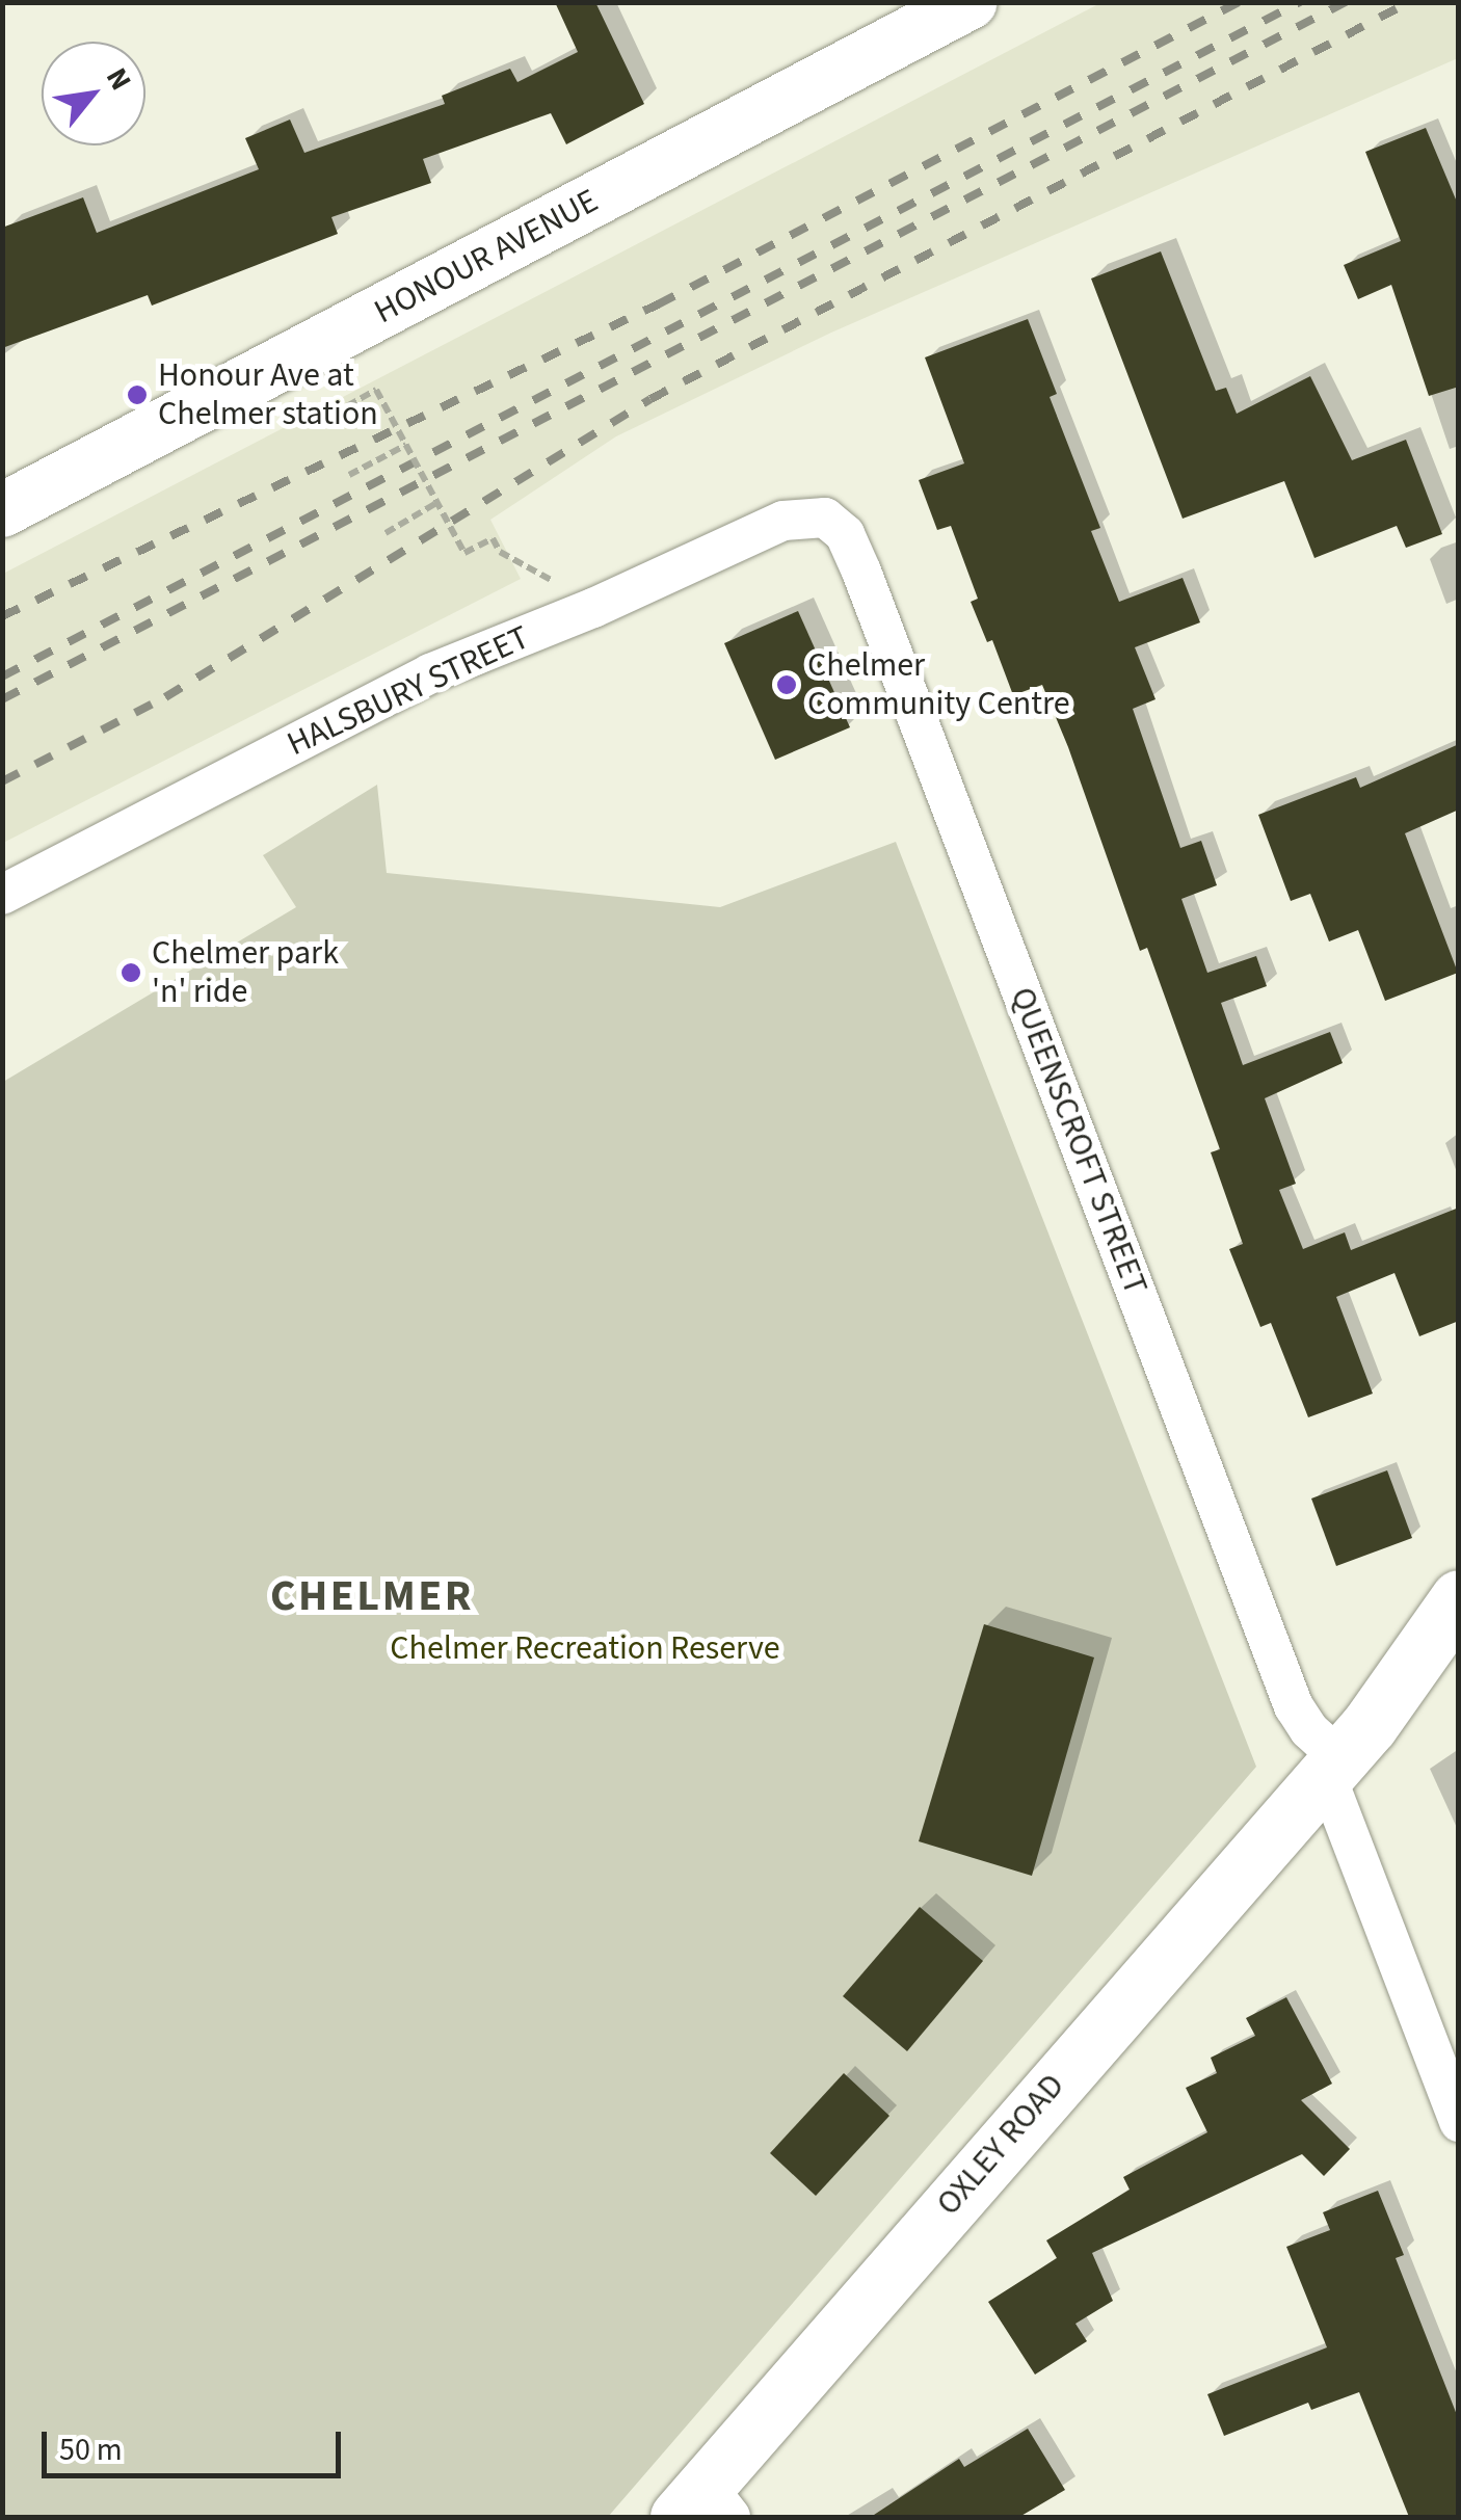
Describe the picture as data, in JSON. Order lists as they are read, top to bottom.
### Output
{
  "streets": {
    "main road": ["HONOUR AVENUE", "OXLEY ROAD"],
    "street": ["HALSBURY STREET", "QUEENSCROFT STREET"]
  },
  "crossings": [
    ["HALSBURY STREET", "QUEENSCROFT STREET"],
    ["QUEENSCROFT STREET", "OXLEY ROAD"]
  ],
  "districts": ["CHELMER"],
  "parks": ["Chelmer Recreation Reserve"],
  "places": ["Honour Ave at Chelmer station", "Chelmer Community Centre", "Chelmer park 'n' ride"],
  "scale_bar": "50 m",
  "north": "top right"
}
